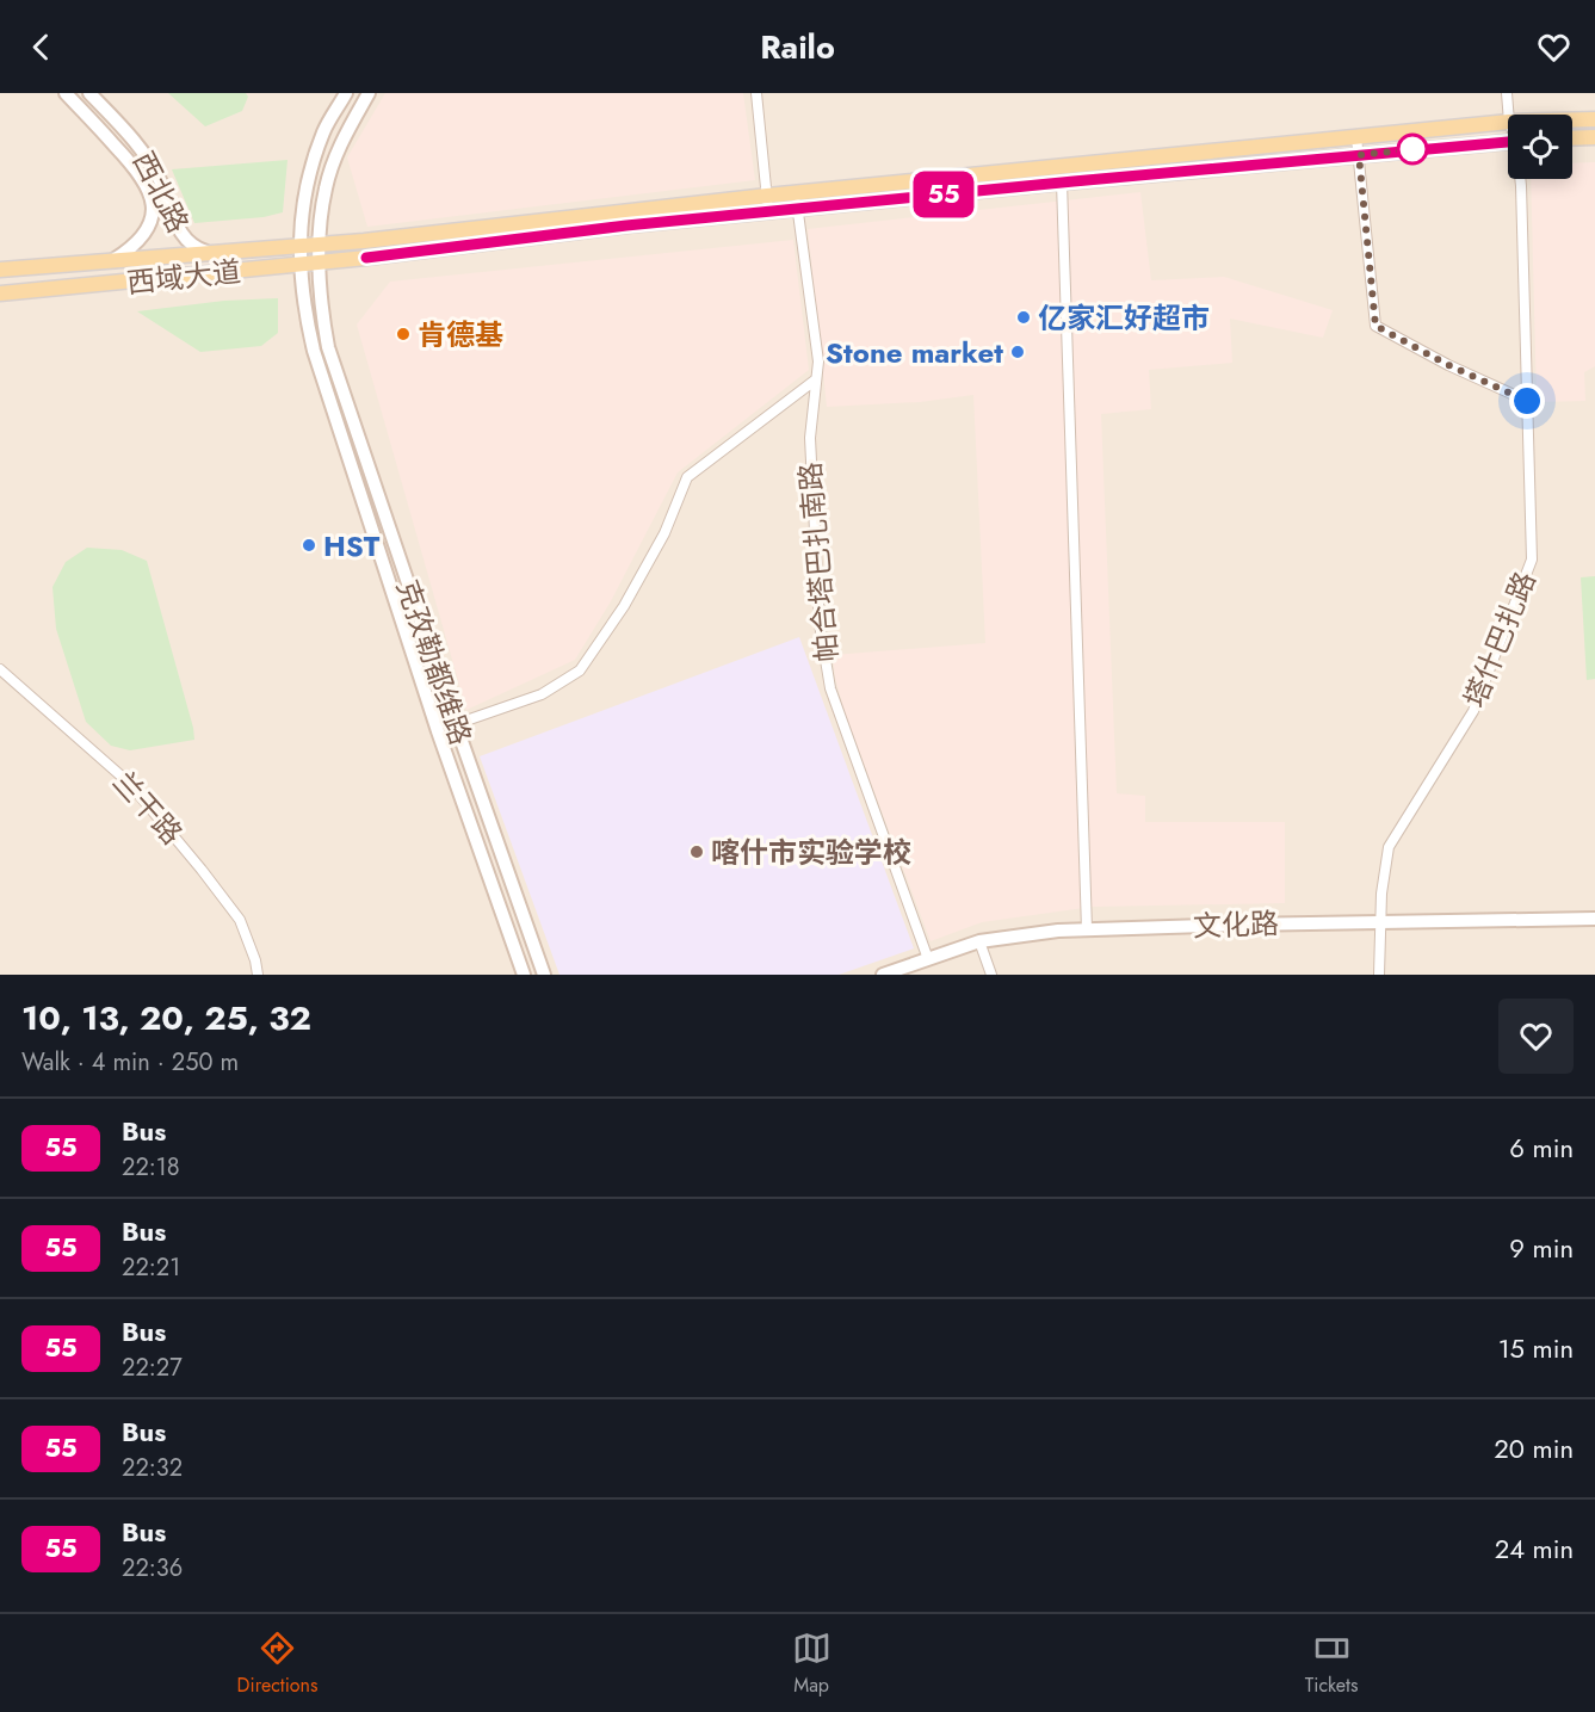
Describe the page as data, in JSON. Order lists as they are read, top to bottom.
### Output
{
  "streets": {
    "main road": [
      "西北路",
      "西域大道",
      "克孜勒都维路",
      "文化路"
    ],
    "street": ["帕合塔巴扎南路", "塔什巴扎路", "兰干路"]
  },
  "crossings": [
    ["西北路", "西域大道"],
    ["西域大道", "克孜勒都维路"],
    ["帕合塔巴扎南路", "文化路"],
    ["塔什巴扎路", "文化路"]
  ],
  "places": [
    "亿家汇好超市",
    "肯德基",
    "Stone market",
    "HST",
    "喀什市实验学校"
  ],
  "lines": ["bus line 55"],
  "page": {
    "header": "Railo",
    "on_map": "55",
    "heading": ["10, 13, 20, 25, 32", "Walk · 4 min · 250 m"],
    "list": [
      {
        "mark": "55",
        "name": "Bus",
        "note": "22:18",
        "value": "6 min"
      },
      {
        "mark": "55",
        "name": "Bus",
        "note": "22:21",
        "value": "9 min"
      },
      {
        "mark": "55",
        "name": "Bus",
        "note": "22:27",
        "value": "15 min"
      },
      {
        "mark": "55",
        "name": "Bus",
        "note": "22:32",
        "value": "20 min"
      },
      {
        "mark": "55",
        "name": "Bus",
        "note": "22:36",
        "value": "24 min"
      }
    ],
    "tabs": ["Directions", "Map", "Tickets"]
  }
}
